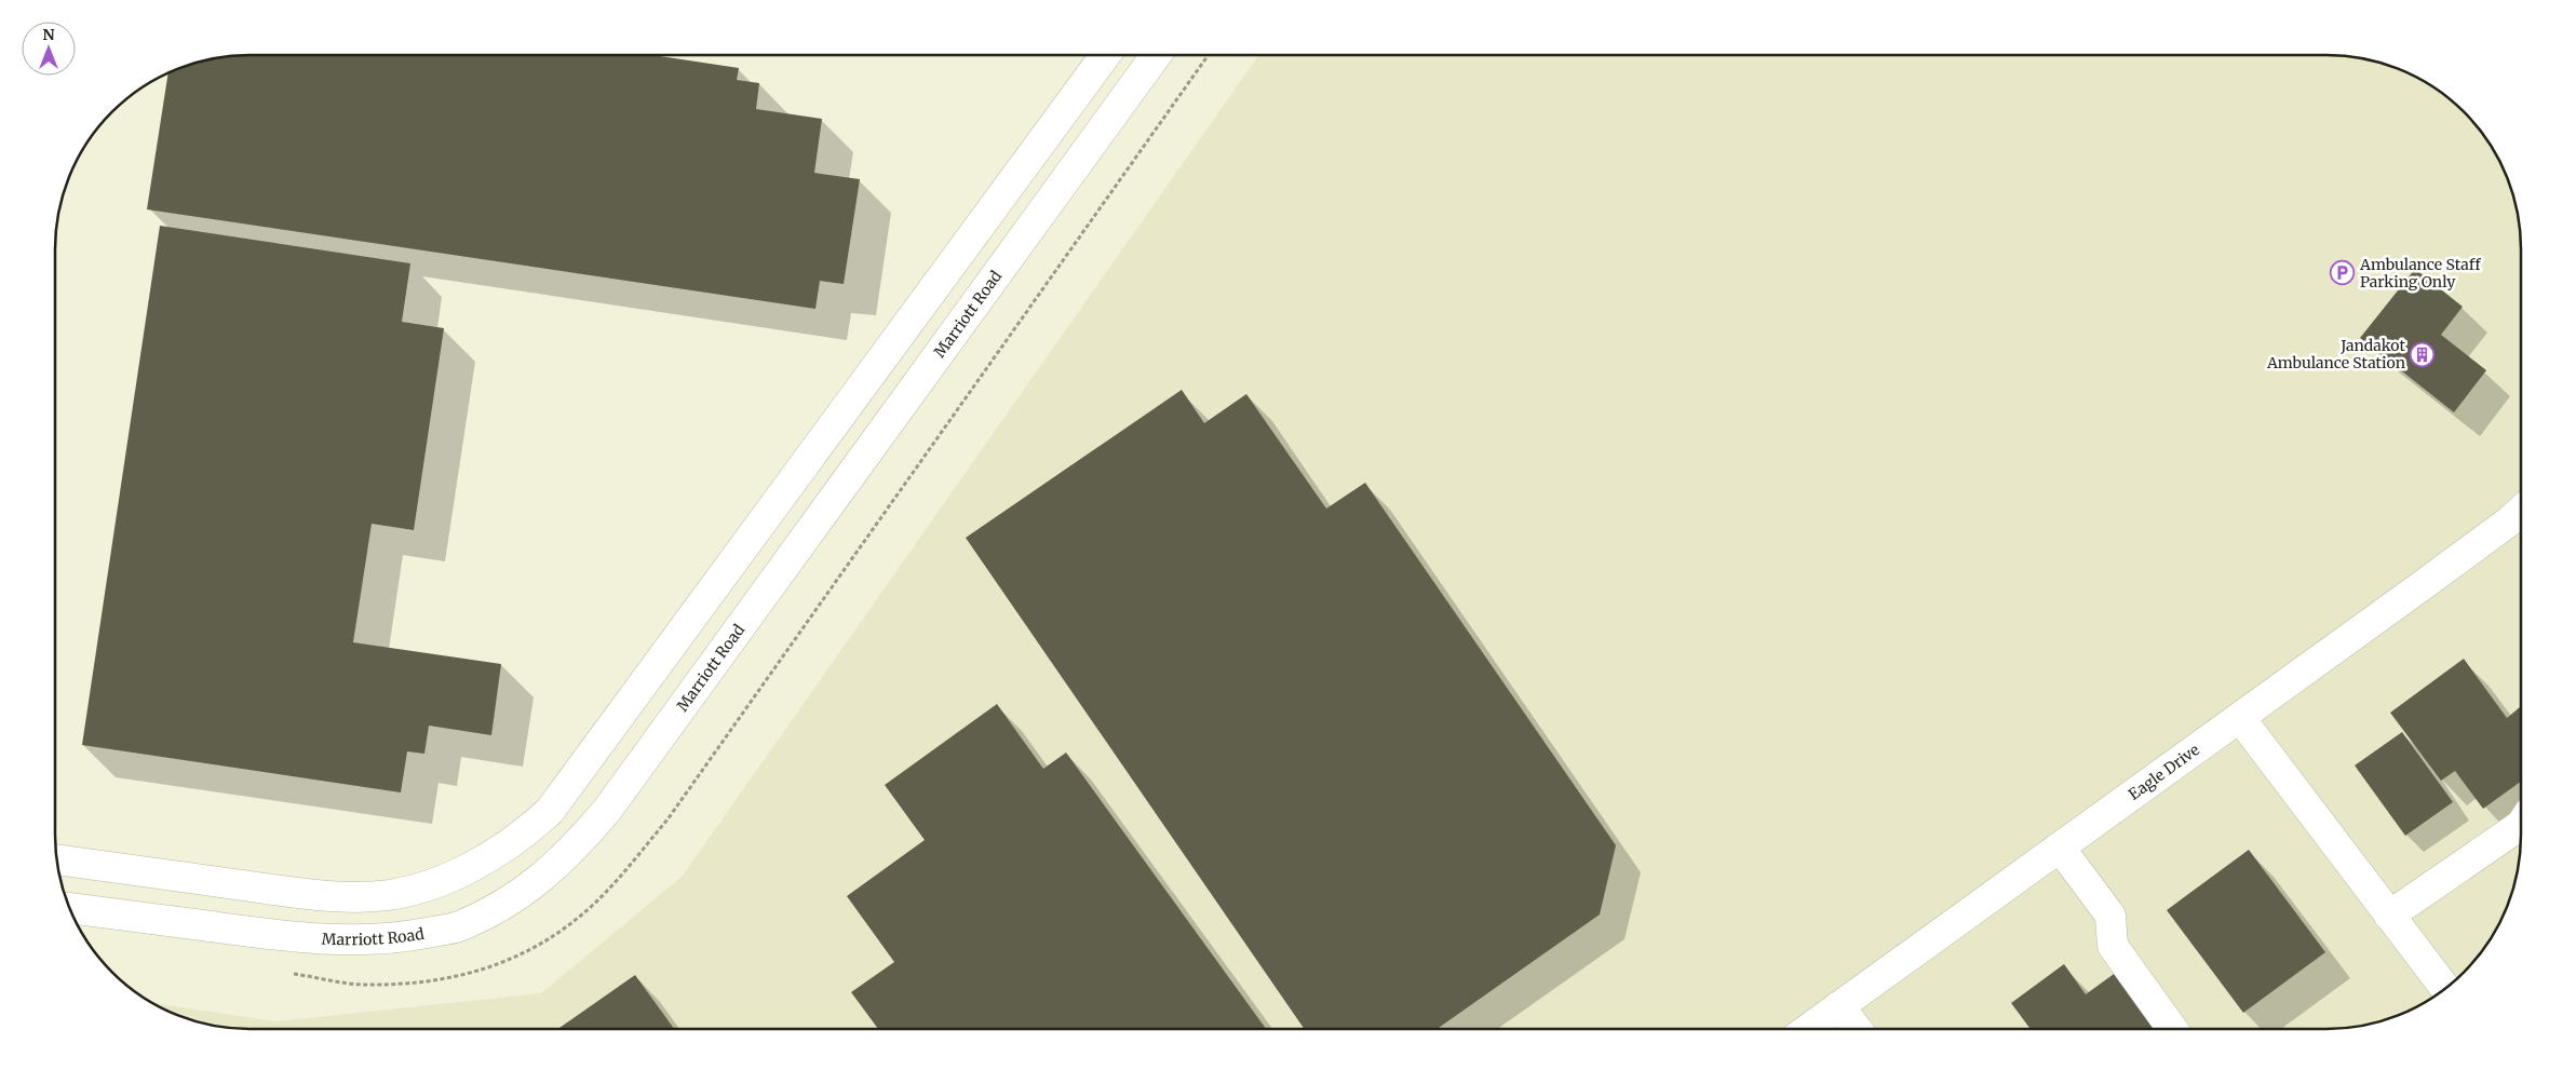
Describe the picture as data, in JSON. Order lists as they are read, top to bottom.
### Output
{
  "streets": {
    "street": ["Marriott Road", "Eagle Drive"]
  },
  "places": {
    "parking": ["Ambulance Staff Parking Only"],
    "building": ["Jandakot Ambulance Station"]
  },
  "north": "top"
}
